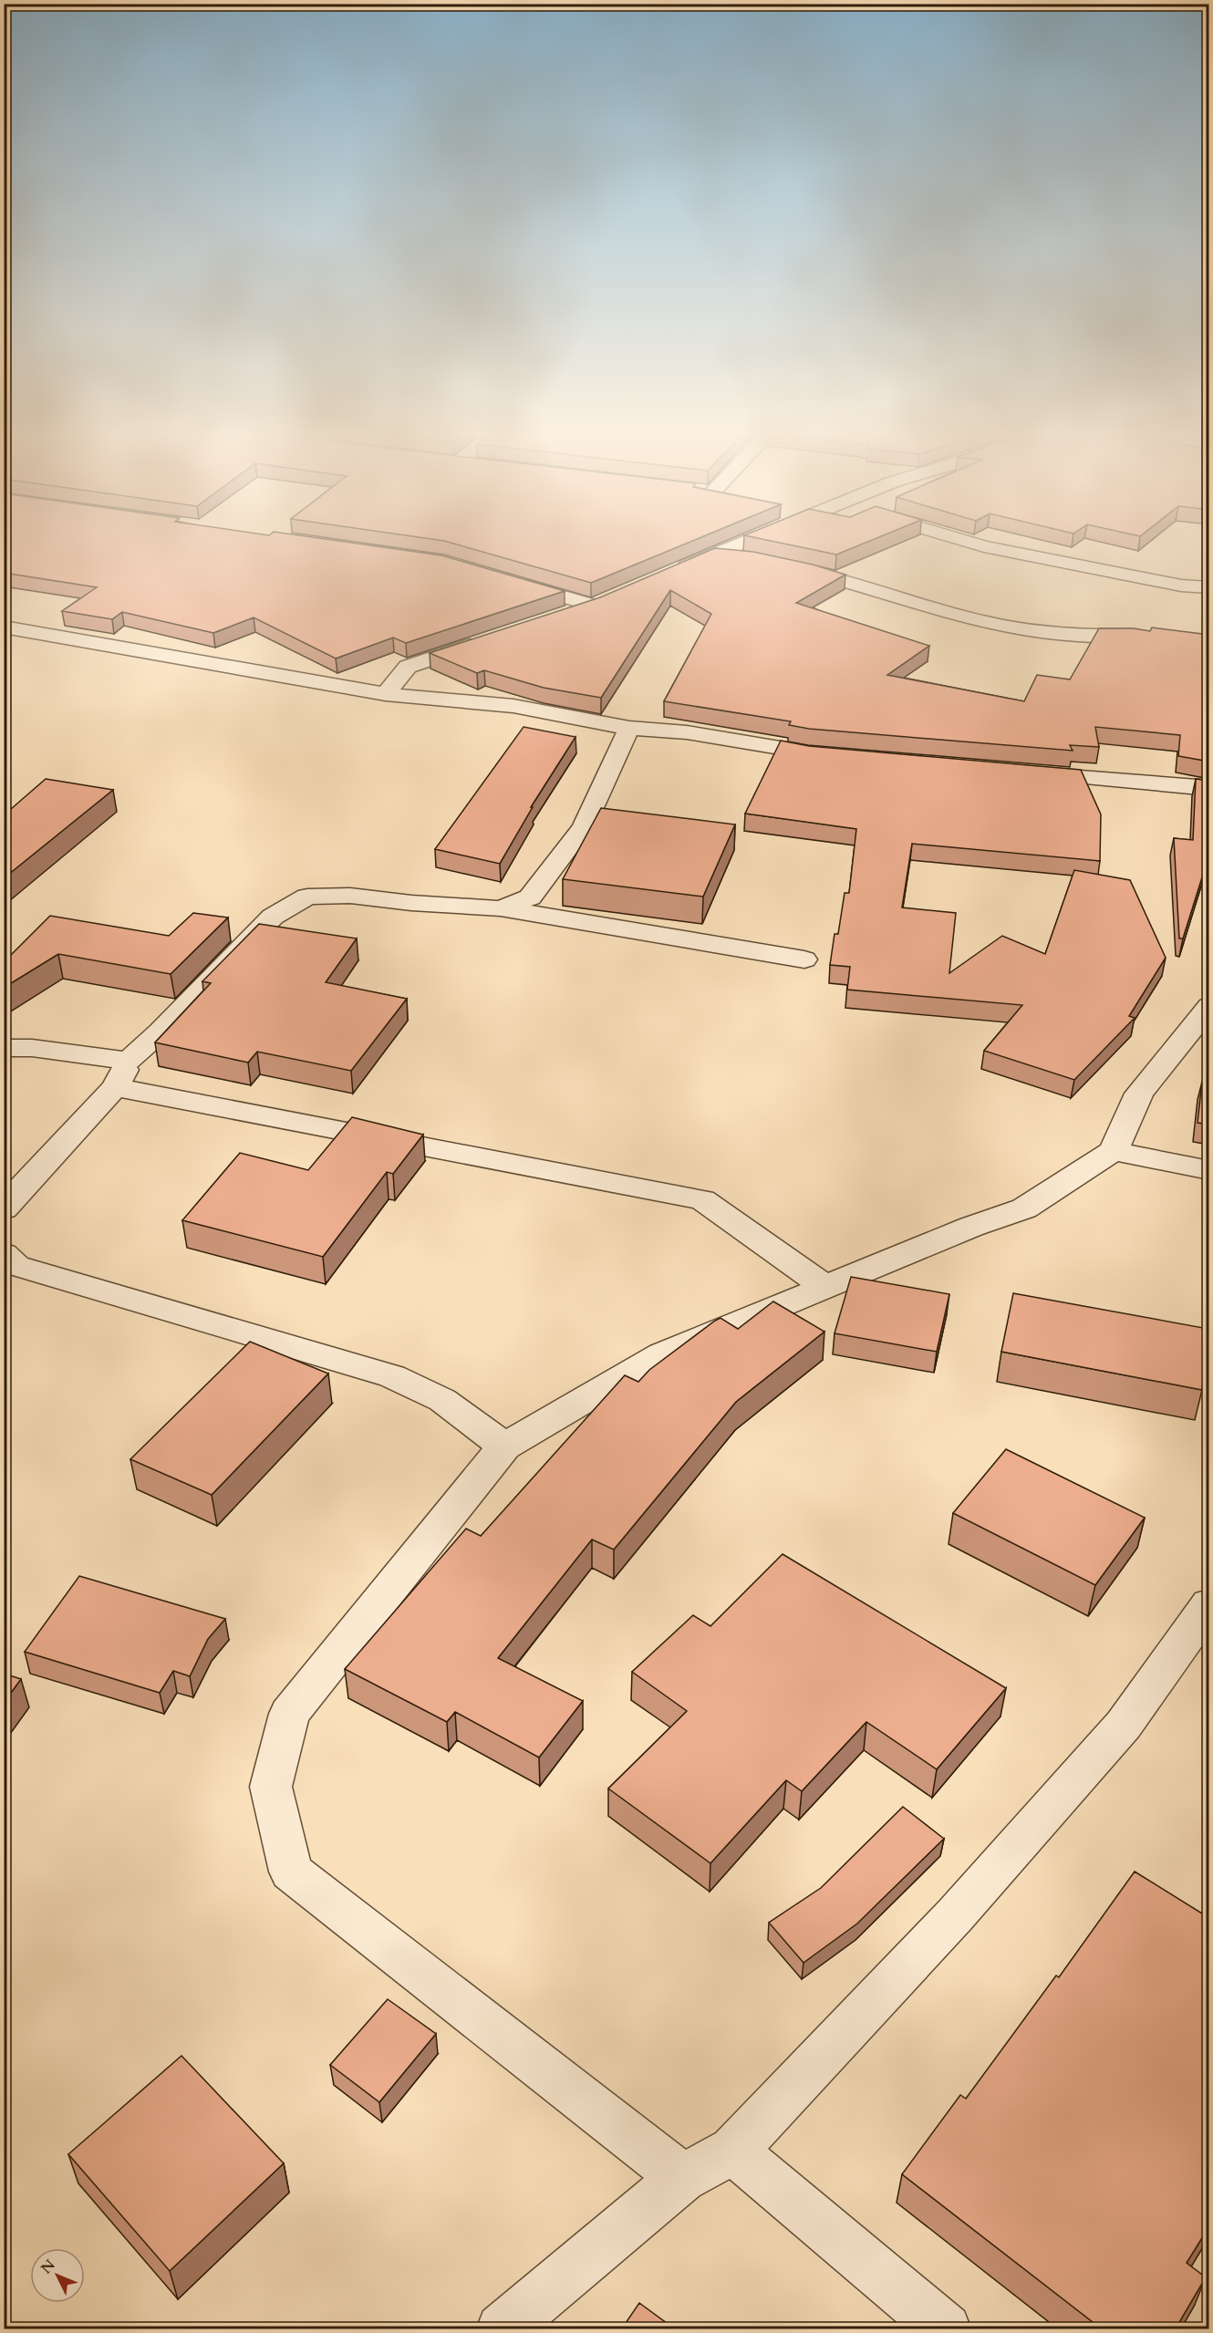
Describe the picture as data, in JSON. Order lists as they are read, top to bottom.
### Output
{
  "north": "top left"
}
